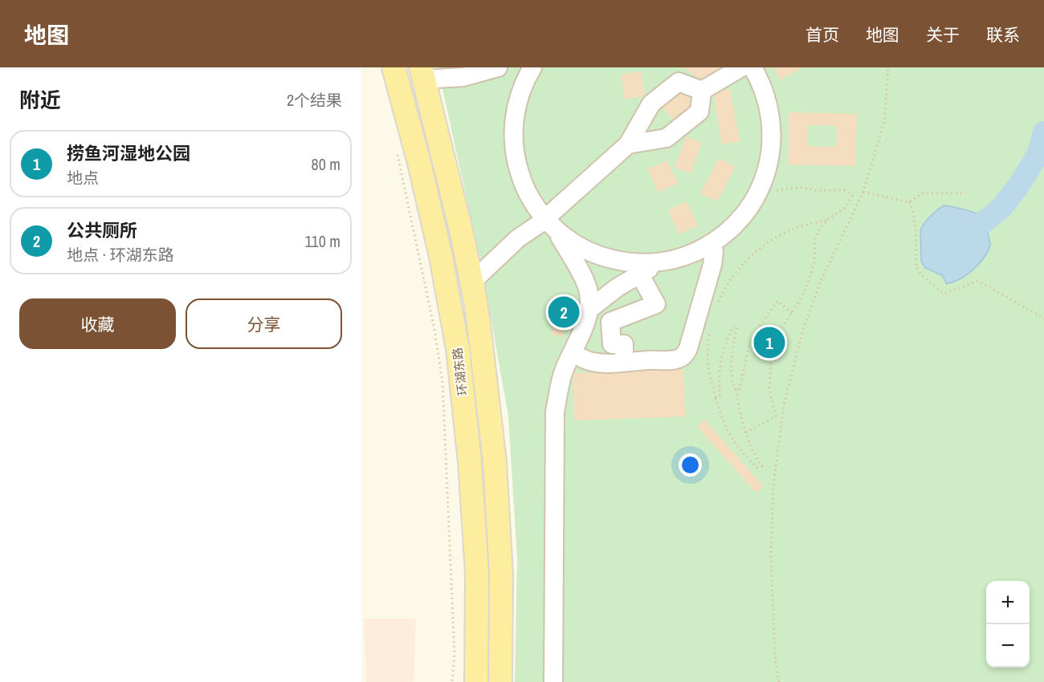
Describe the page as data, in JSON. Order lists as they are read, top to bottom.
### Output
{
  "streets": {
    "main road": ["环湖东路"]
  },
  "page": {
    "header": "地图",
    "nav": [
      "首页",
      "地图",
      "关于",
      "联系"
    ],
    "heading": ["附近", "2个结果"],
    "list": [
      {
        "mark": "1",
        "name": "捞鱼河湿地公园",
        "note": "地点",
        "value": "80 m"
      },
      {
        "mark": "2",
        "name": "公共厕所",
        "note": "地点 · 环湖东路",
        "value": "110 m"
      }
    ],
    "buttons": ["收藏", "分享"],
    "pins": ["2", "1"],
    "map_buttons": ["+", "−"]
  }
}
